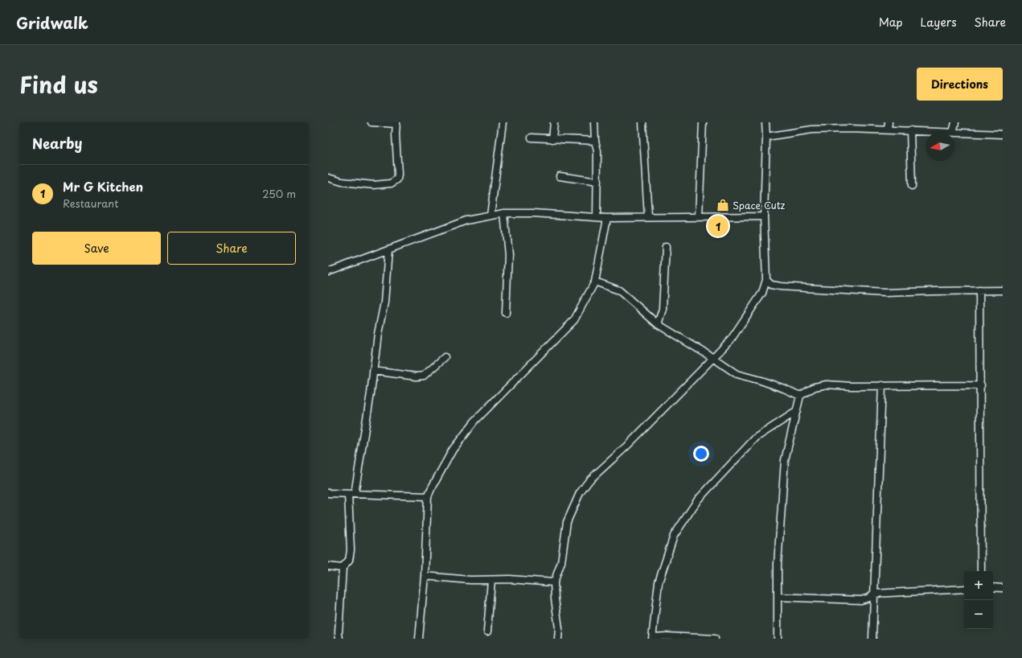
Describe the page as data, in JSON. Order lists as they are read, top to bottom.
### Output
{
  "places": {
    "shop": ["Space Cutz"]
  },
  "north": "left",
  "page": {
    "header": "Gridwalk",
    "nav": ["Map", "Layers", "Share"],
    "title": "Find us",
    "buttons": [
      "Directions",
      ["Save", "Share"]
    ],
    "heading": "Nearby",
    "list": [
      {
        "mark": "1",
        "name": "Mr G Kitchen",
        "note": "Restaurant",
        "value": "250 m"
      }
    ],
    "pins": "1",
    "map_buttons": ["+", "−"]
  }
}
